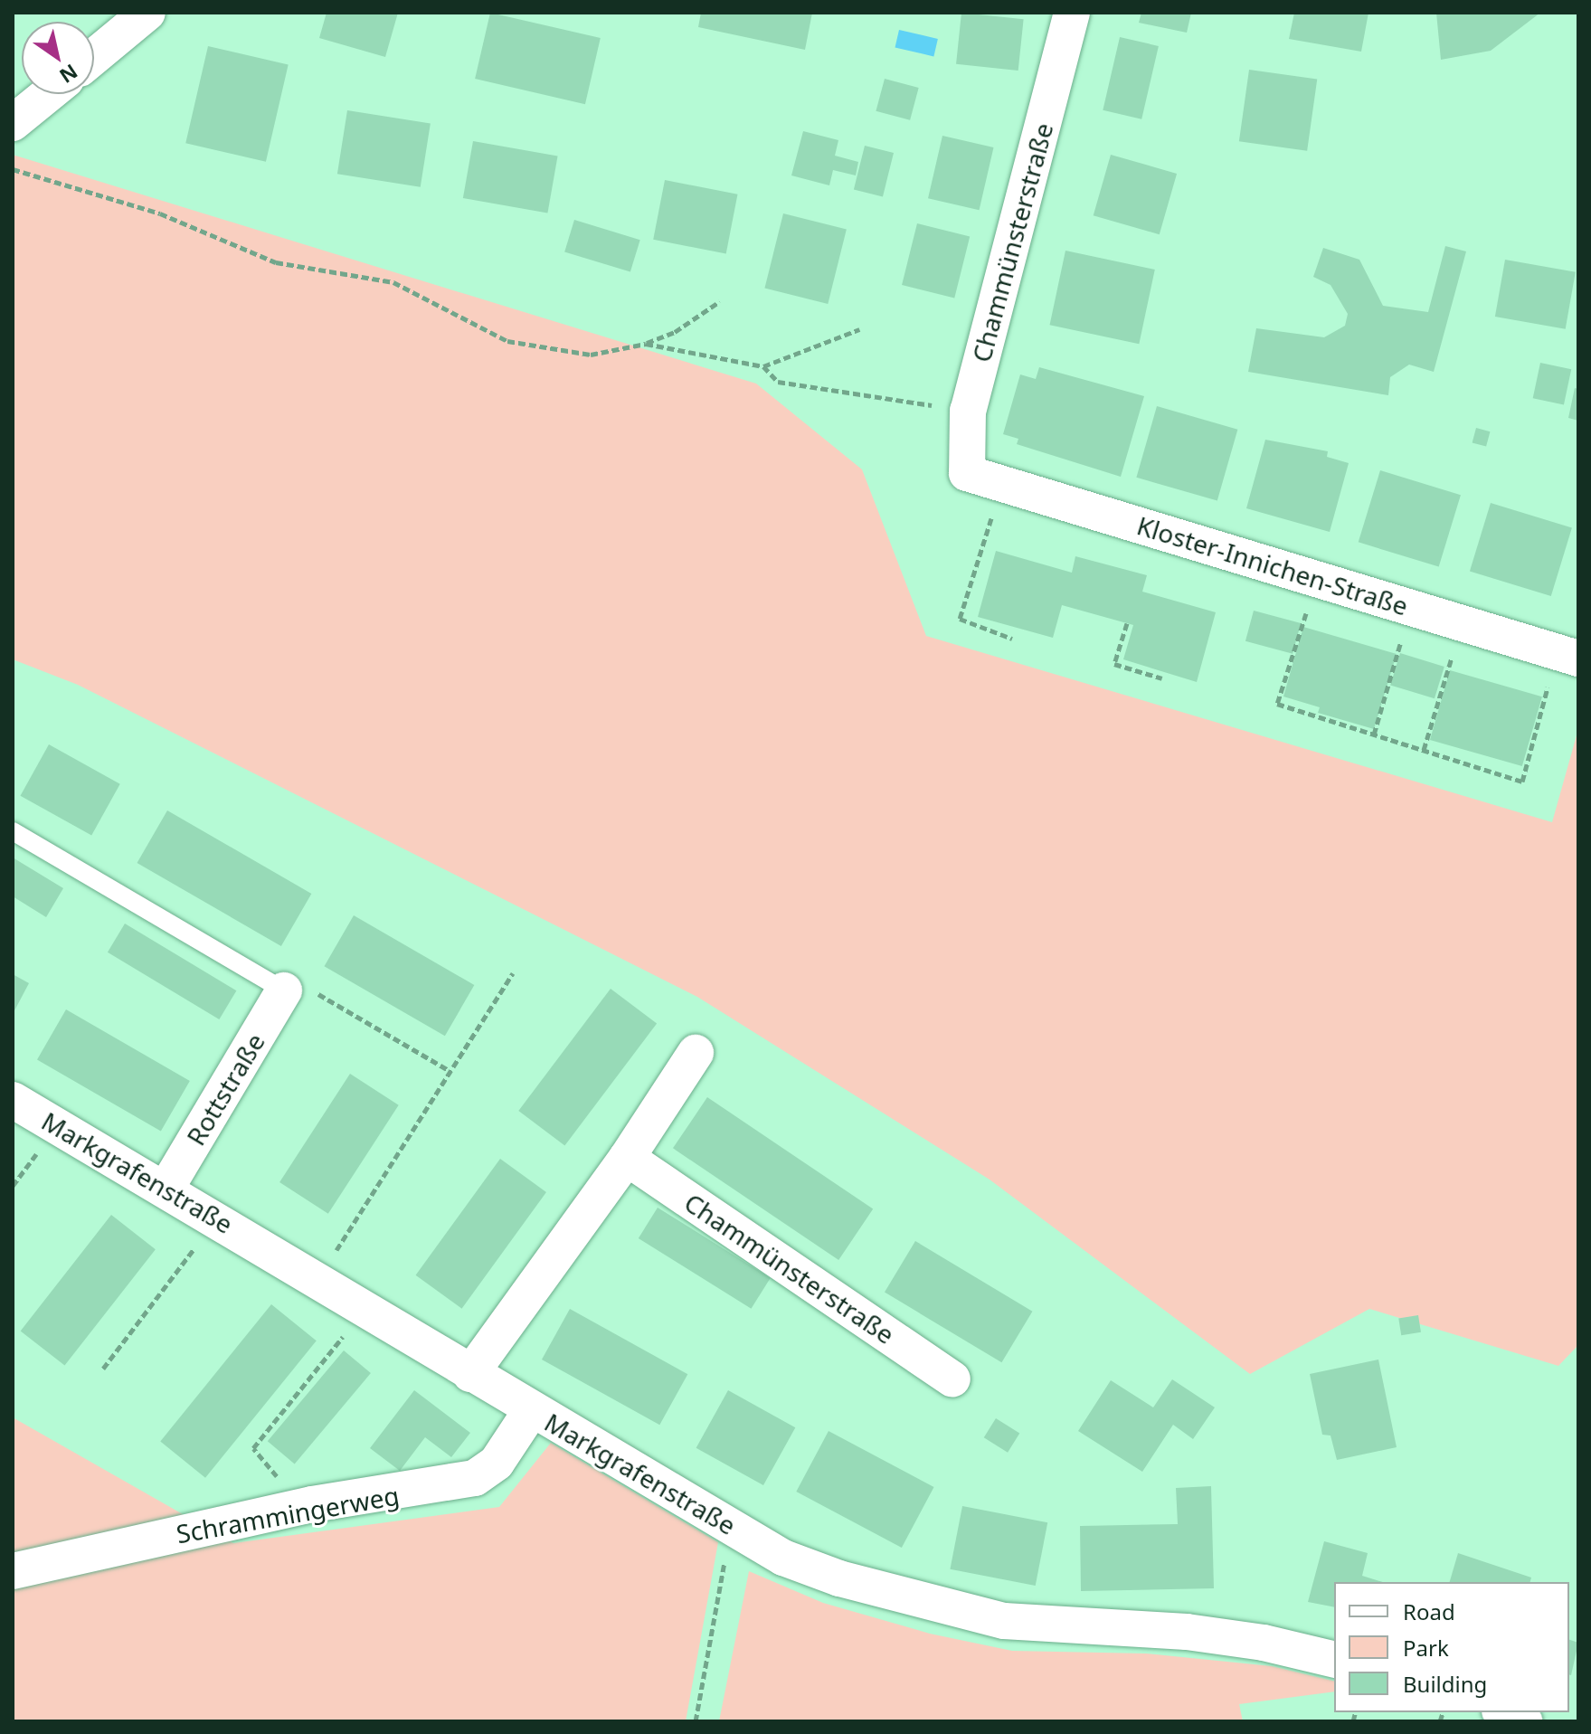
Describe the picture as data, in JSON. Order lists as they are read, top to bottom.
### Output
{
  "streets": {
    "street": [
      "Chammünsterstraße",
      "Kloster-Innichen-Straße",
      "Rottstraße",
      "Markgrafenstraße",
      "Schrammingerweg"
    ]
  },
  "crossings": [
    ["Chammünsterstraße", "Kloster-Innichen-Straße"],
    ["Rottstraße", "Markgrafenstraße"],
    ["Markgrafenstraße", "Schrammingerweg"]
  ],
  "legend": ["Road", "Park", "Building"],
  "north": "bottom right"
}
